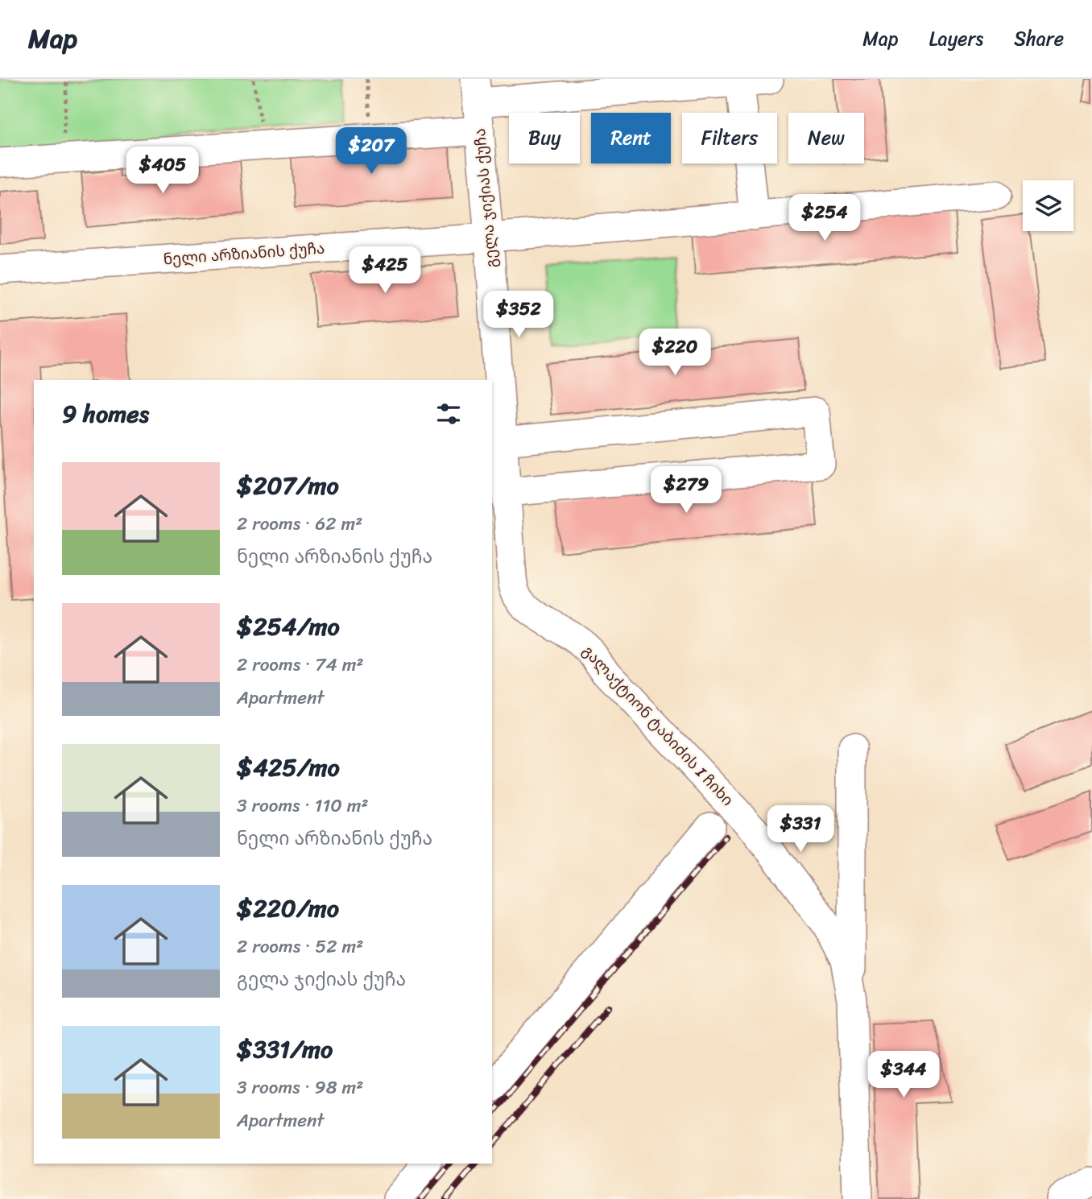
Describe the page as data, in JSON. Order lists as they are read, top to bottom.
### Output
{
  "streets": {
    "street": ["გელა ჯიქიას ქუჩა", "ნელი არზიანის ქუჩა", "გალაქტიონ ტაბიძის I ჩიხი"]
  },
  "crossings": [
    ["გელა ჯიქიას ქუჩა", "ნელი არზიანის ქუჩა"],
    ["გელა ჯიქიას ქუჩა", "გალაქტიონ ტაბიძის I ჩიხი"]
  ],
  "page": {
    "header": "Map",
    "nav": ["Map", "Layers", "Share"],
    "chip": [
      "Buy",
      "Rent",
      "Filters",
      "New"
    ],
    "price": [
      "$207",
      "$405",
      "$254",
      "$425",
      "$352",
      "$220",
      "$279",
      "$331",
      "$344"
    ],
    "heading": "9 homes",
    "list": [
      {
        "name": "$207/mo",
        "note": "2 rooms · 62 m² · ნელი არზიანის ქუჩა"
      },
      {
        "name": "$254/mo",
        "note": "2 rooms · 74 m² · Apartment"
      },
      {
        "name": "$425/mo",
        "note": "3 rooms · 110 m² · ნელი არზიანის ქუჩა"
      },
      {
        "name": "$220/mo",
        "note": "2 rooms · 52 m² · გელა ჯიქიას ქუჩა"
      },
      {
        "name": "$331/mo",
        "note": "3 rooms · 98 m² · Apartment"
      }
    ]
  }
}
